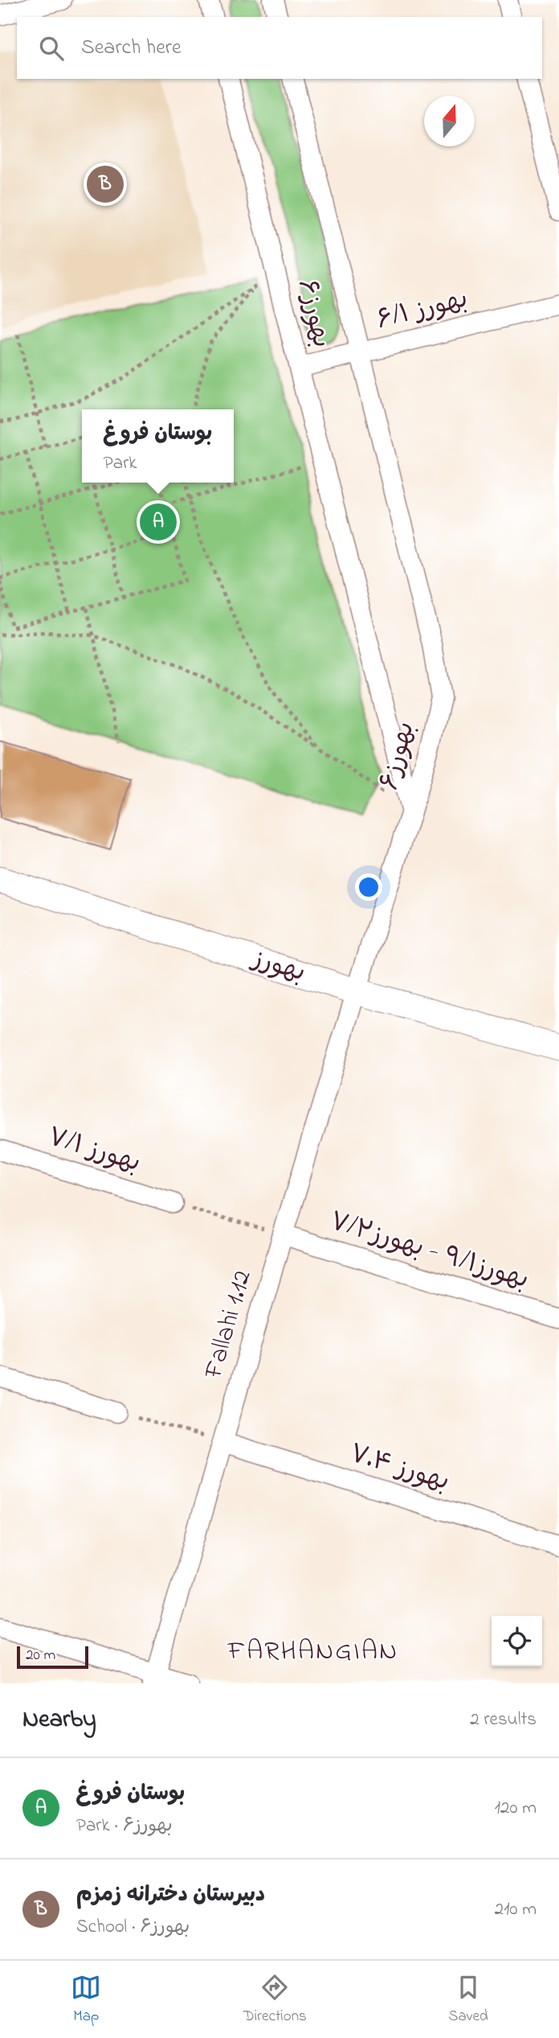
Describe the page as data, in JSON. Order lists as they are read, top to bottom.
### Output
{
  "streets": {
    "street": [
      "بهورز ۶/۱",
      "بهورز۶",
      "بهورز",
      "بهورز ۷/۱",
      "بهورز۹/۱ - بهورز۷/۲",
      "Fallahi 1.12",
      "بهورز ۷.۴"
    ]
  },
  "crossings": [
    ["بهورز ۶/۱", "بهورز۶"],
    ["بهورز۶", "Fallahi 1.12"],
    ["بهورز", "Fallahi 1.12"],
    ["بهورز۹/۱ - بهورز۷/۲", "Fallahi 1.12"],
    ["Fallahi 1.12", "بهورز ۷.۴"]
  ],
  "districts": ["FARHANGIAN"],
  "scale_bar": "20 m",
  "north": "top",
  "page": {
    "search": "Search here",
    "pins": ["B", "A"],
    "popup": ["بوستان فروغ", "Park"],
    "scale": "20 m",
    "heading": ["Nearby", "2 results"],
    "list": [
      {
        "mark": "A",
        "name": "بوستان فروغ",
        "note": "Park · بهورز۶",
        "value": "120 m"
      },
      {
        "mark": "B",
        "name": "دبیرستان دخترانه زمزم",
        "note": "School · بهورز۶",
        "value": "210 m"
      }
    ],
    "nav": ["Map", "Directions", "Saved"]
  }
}
